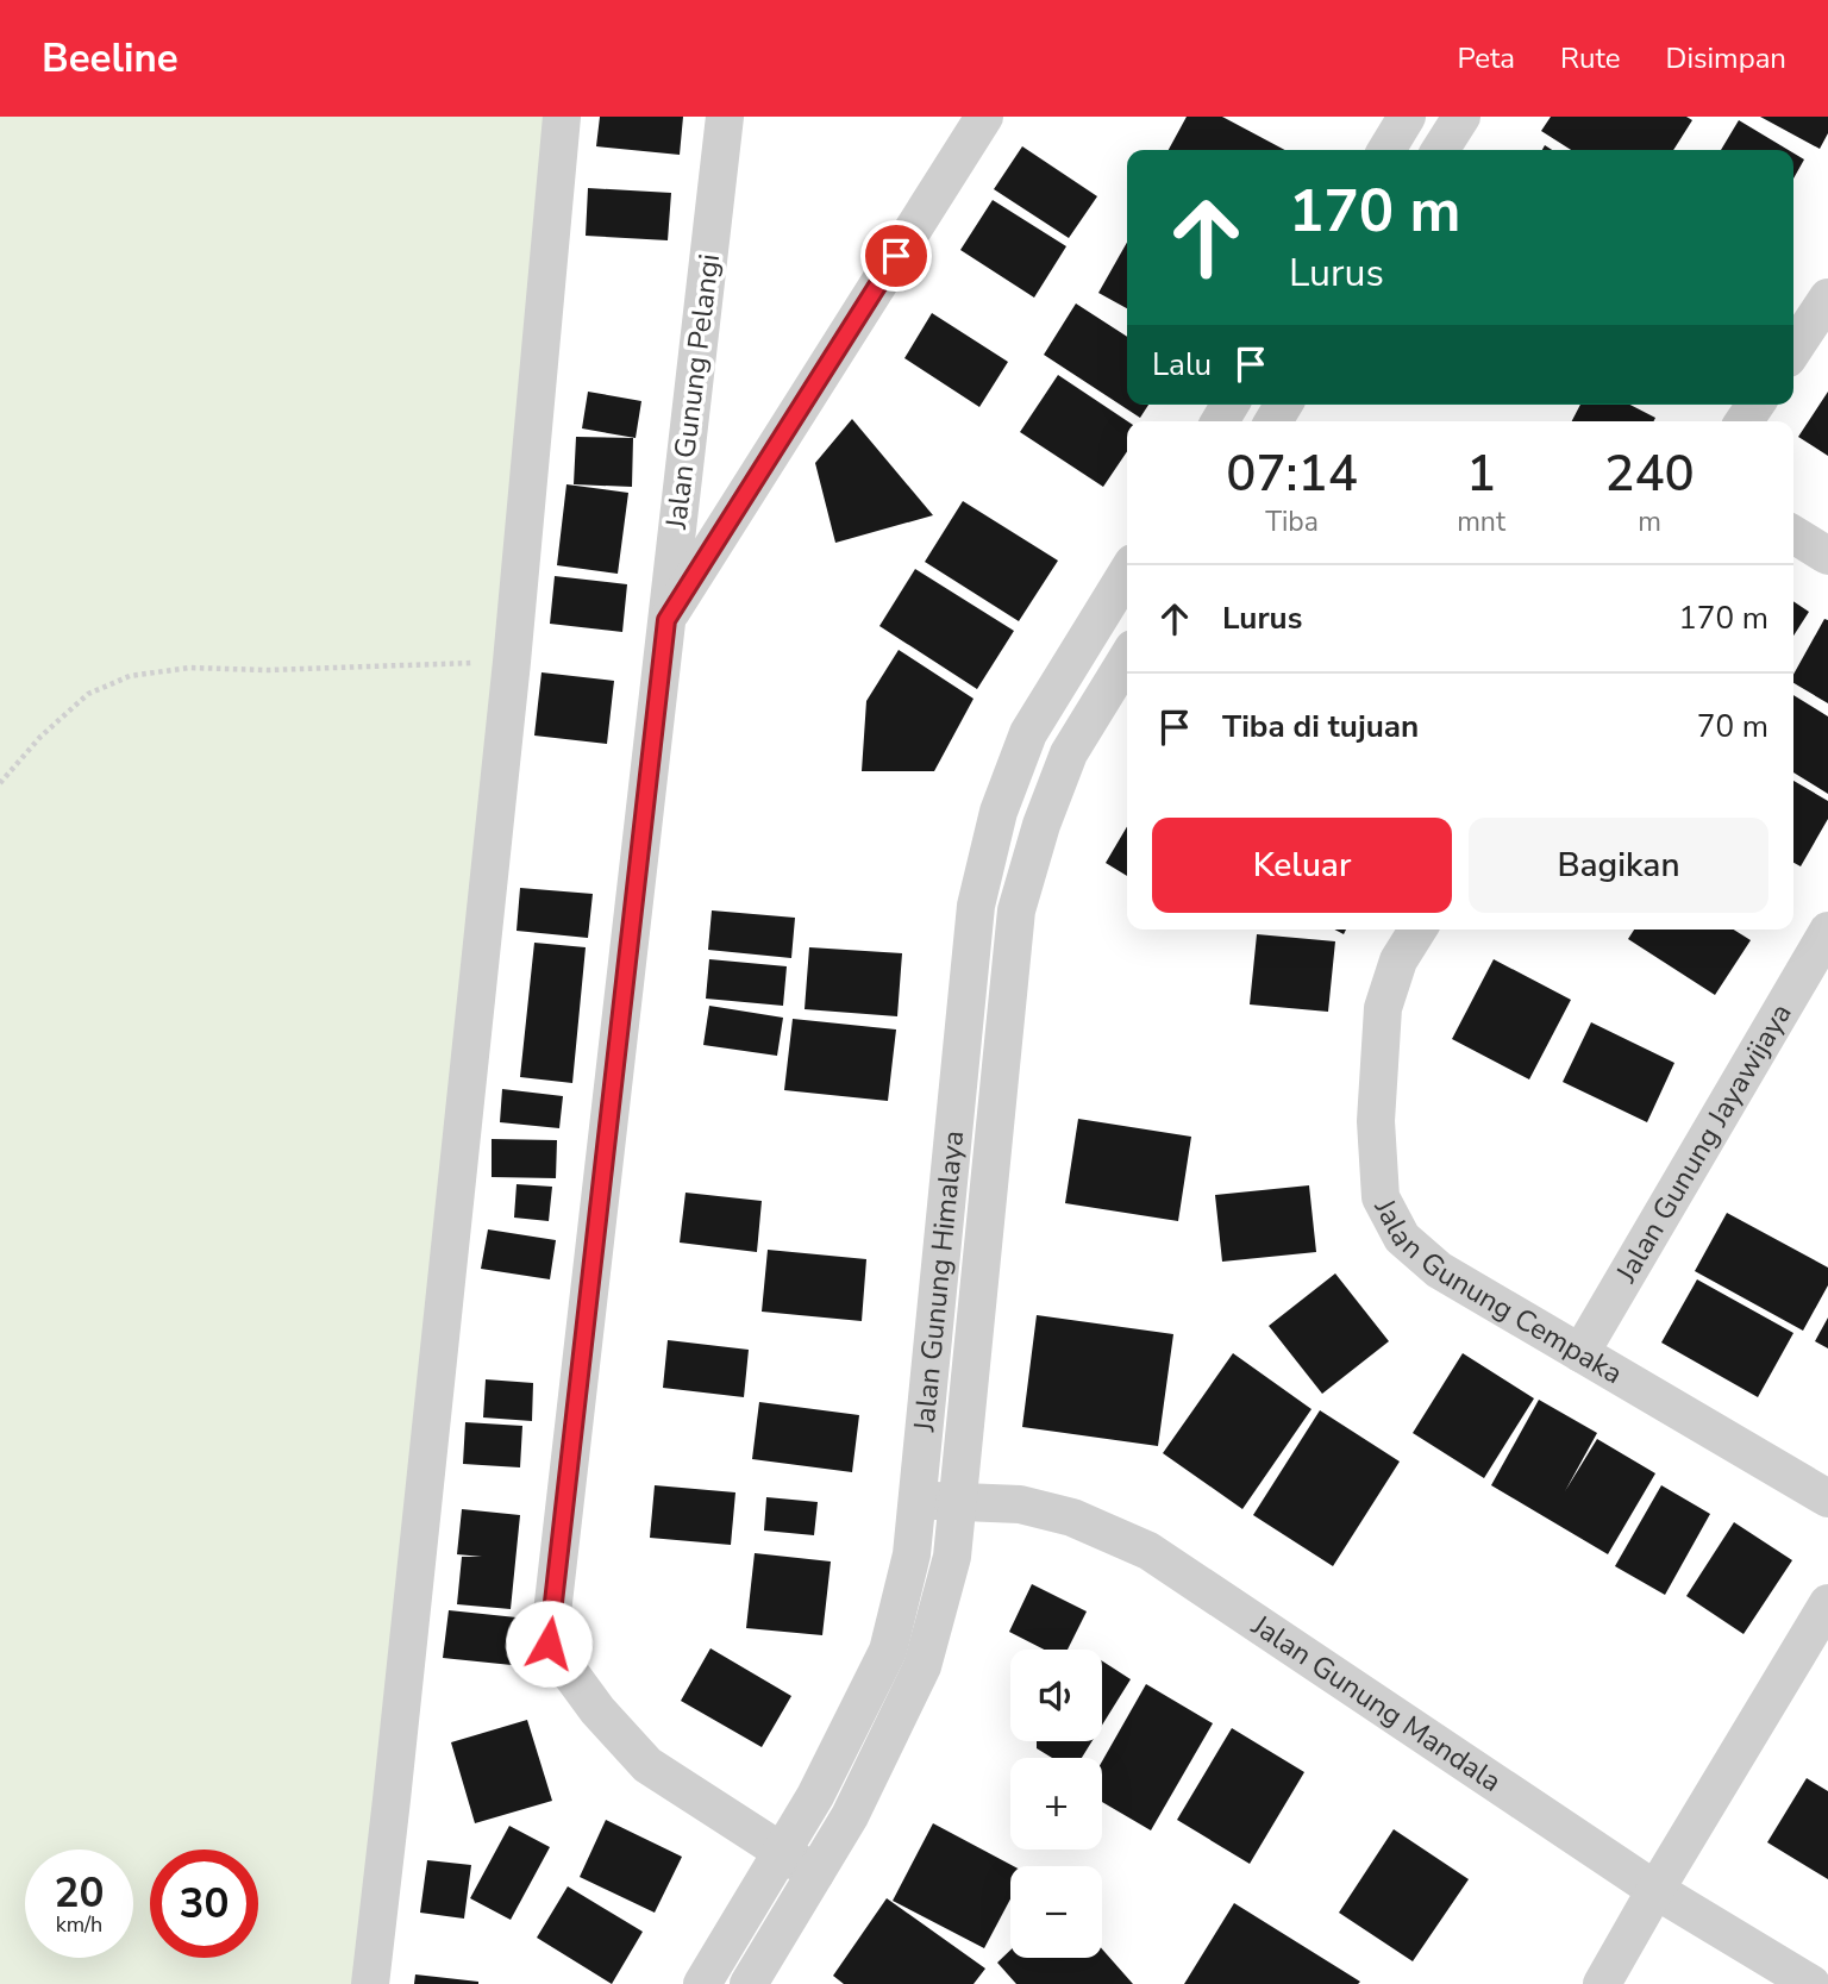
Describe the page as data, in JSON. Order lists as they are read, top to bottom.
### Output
{
  "streets": {
    "street": [
      "Jalan Gunung Pelangi",
      "Jalan Gunung Jayawijaya",
      "Jalan Gunung Himalaya",
      "Jalan Gunung Cempaka",
      "Jalan Gunung Mandala"
    ]
  },
  "crossings": [
    ["Jalan Gunung Pelangi", "Jalan Gunung Himalaya"],
    ["Jalan Gunung Jayawijaya", "Jalan Gunung Cempaka"],
    ["Jalan Gunung Himalaya", "Jalan Gunung Mandala"]
  ],
  "page": {
    "header": "Beeline",
    "nav": ["Peta", "Rute", "Disimpan"],
    "turn": ["170 m", "Lurus"],
    "then": "Lalu",
    "eta": [
      "07:14",
      "Tiba",
      "1",
      "mnt",
      "240",
      "m"
    ],
    "list": [
      {
        "name": "Lurus",
        "value": "170 m"
      },
      {
        "name": "Tiba di tujuan",
        "value": "70 m"
      }
    ],
    "buttons": ["Keluar", "Bagikan"],
    "map_buttons": ["+", "−"],
    "speed": "20 km/h",
    "limit": "30"
  }
}
